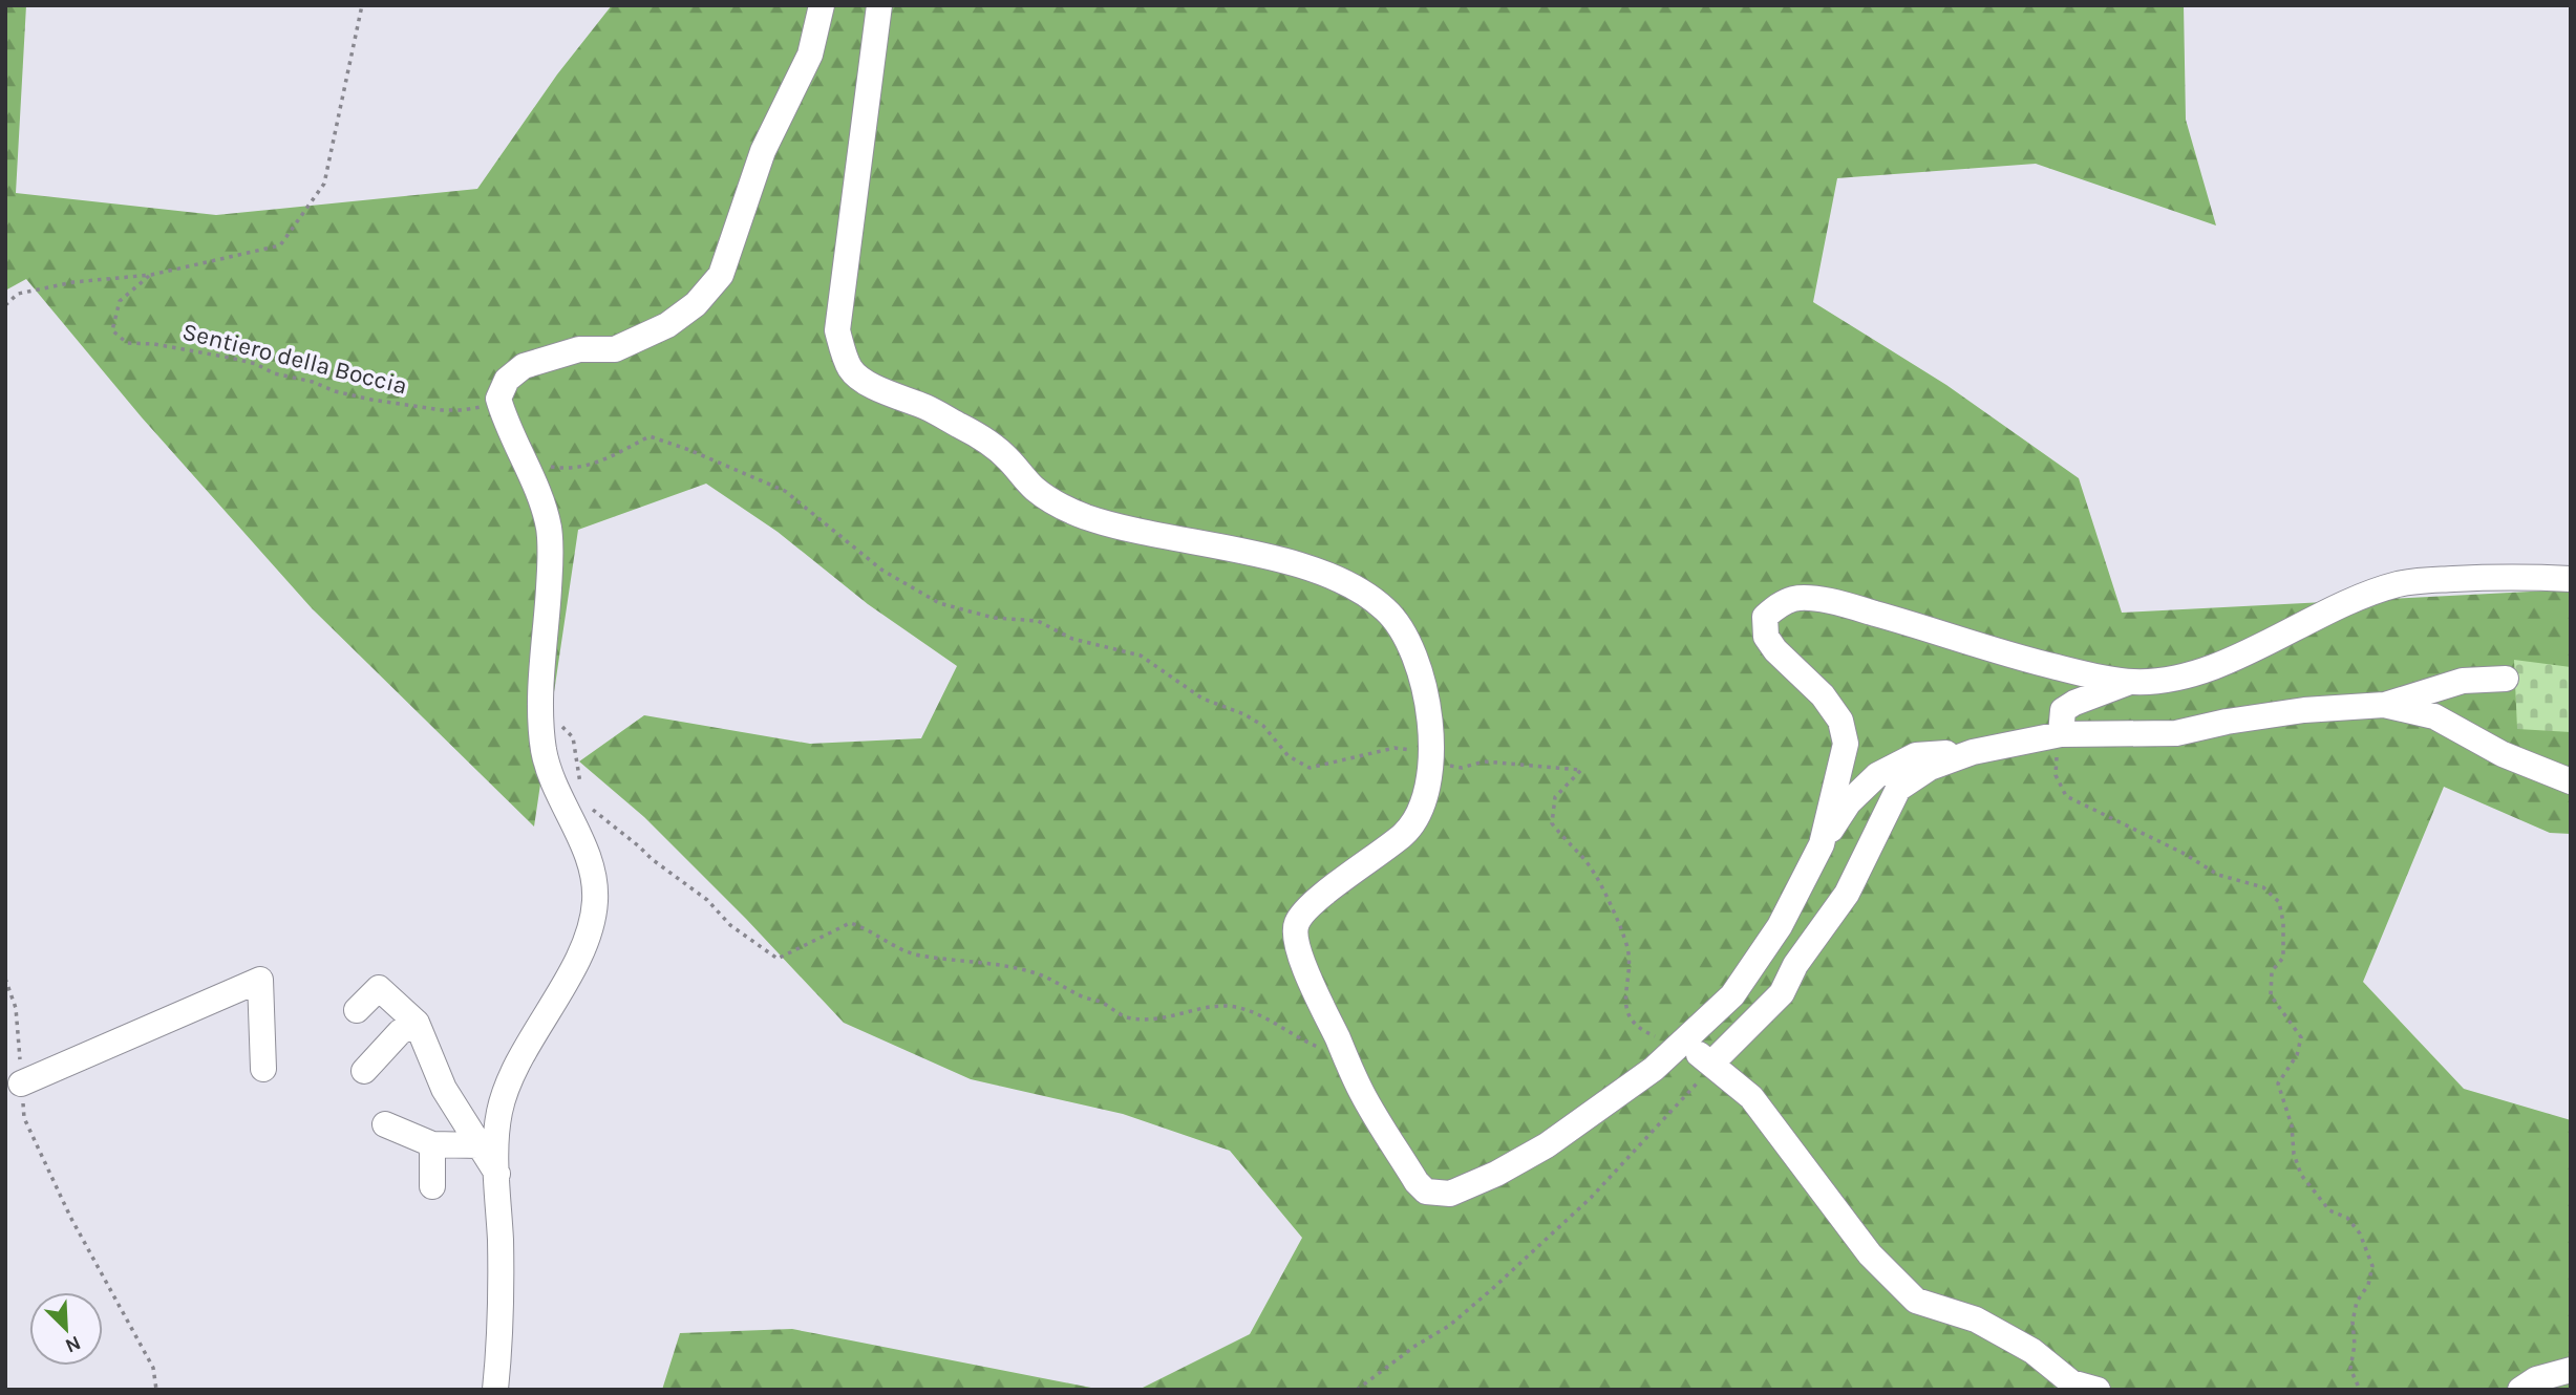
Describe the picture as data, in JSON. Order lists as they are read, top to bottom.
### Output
{
  "streets": {
    "path": ["Sentiero della Boccia"]
  },
  "north": "bottom right"
}
